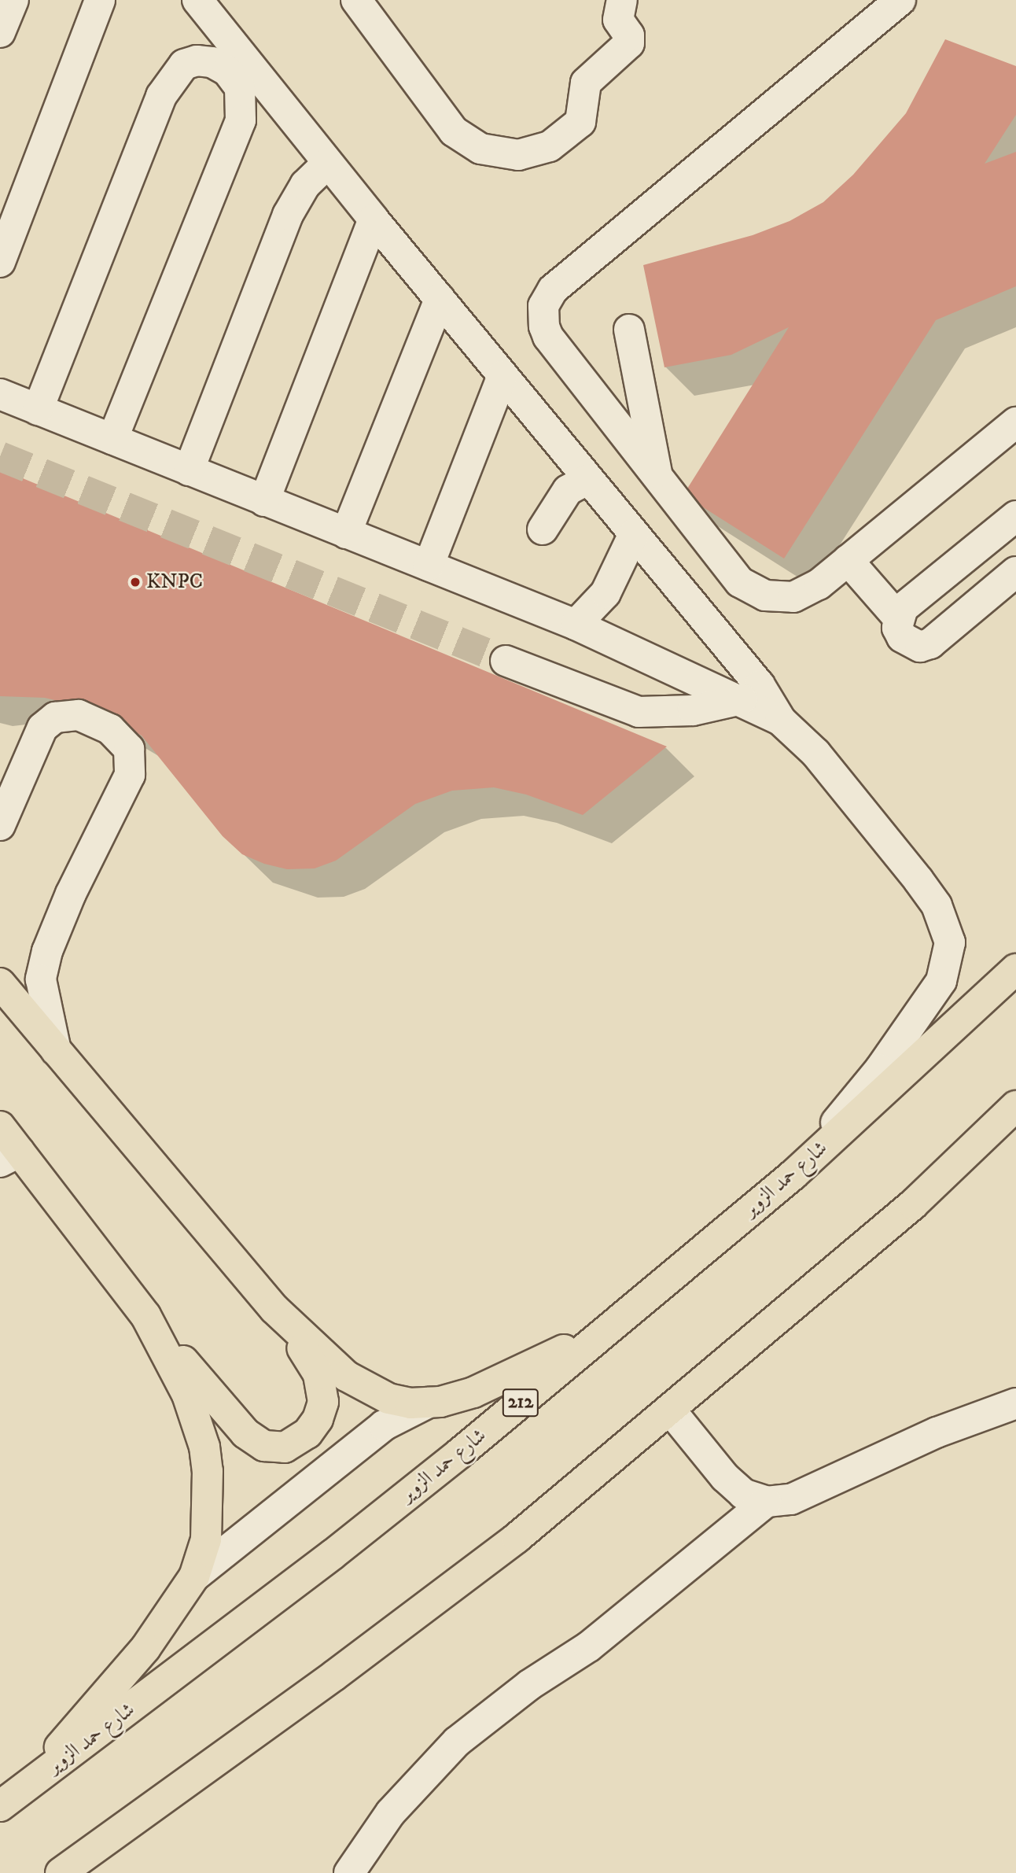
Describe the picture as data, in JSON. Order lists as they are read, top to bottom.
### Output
{
  "streets": {
    "main road": ["شارع حمد الزوير", "212"]
  },
  "places": ["KNPC"]
}
